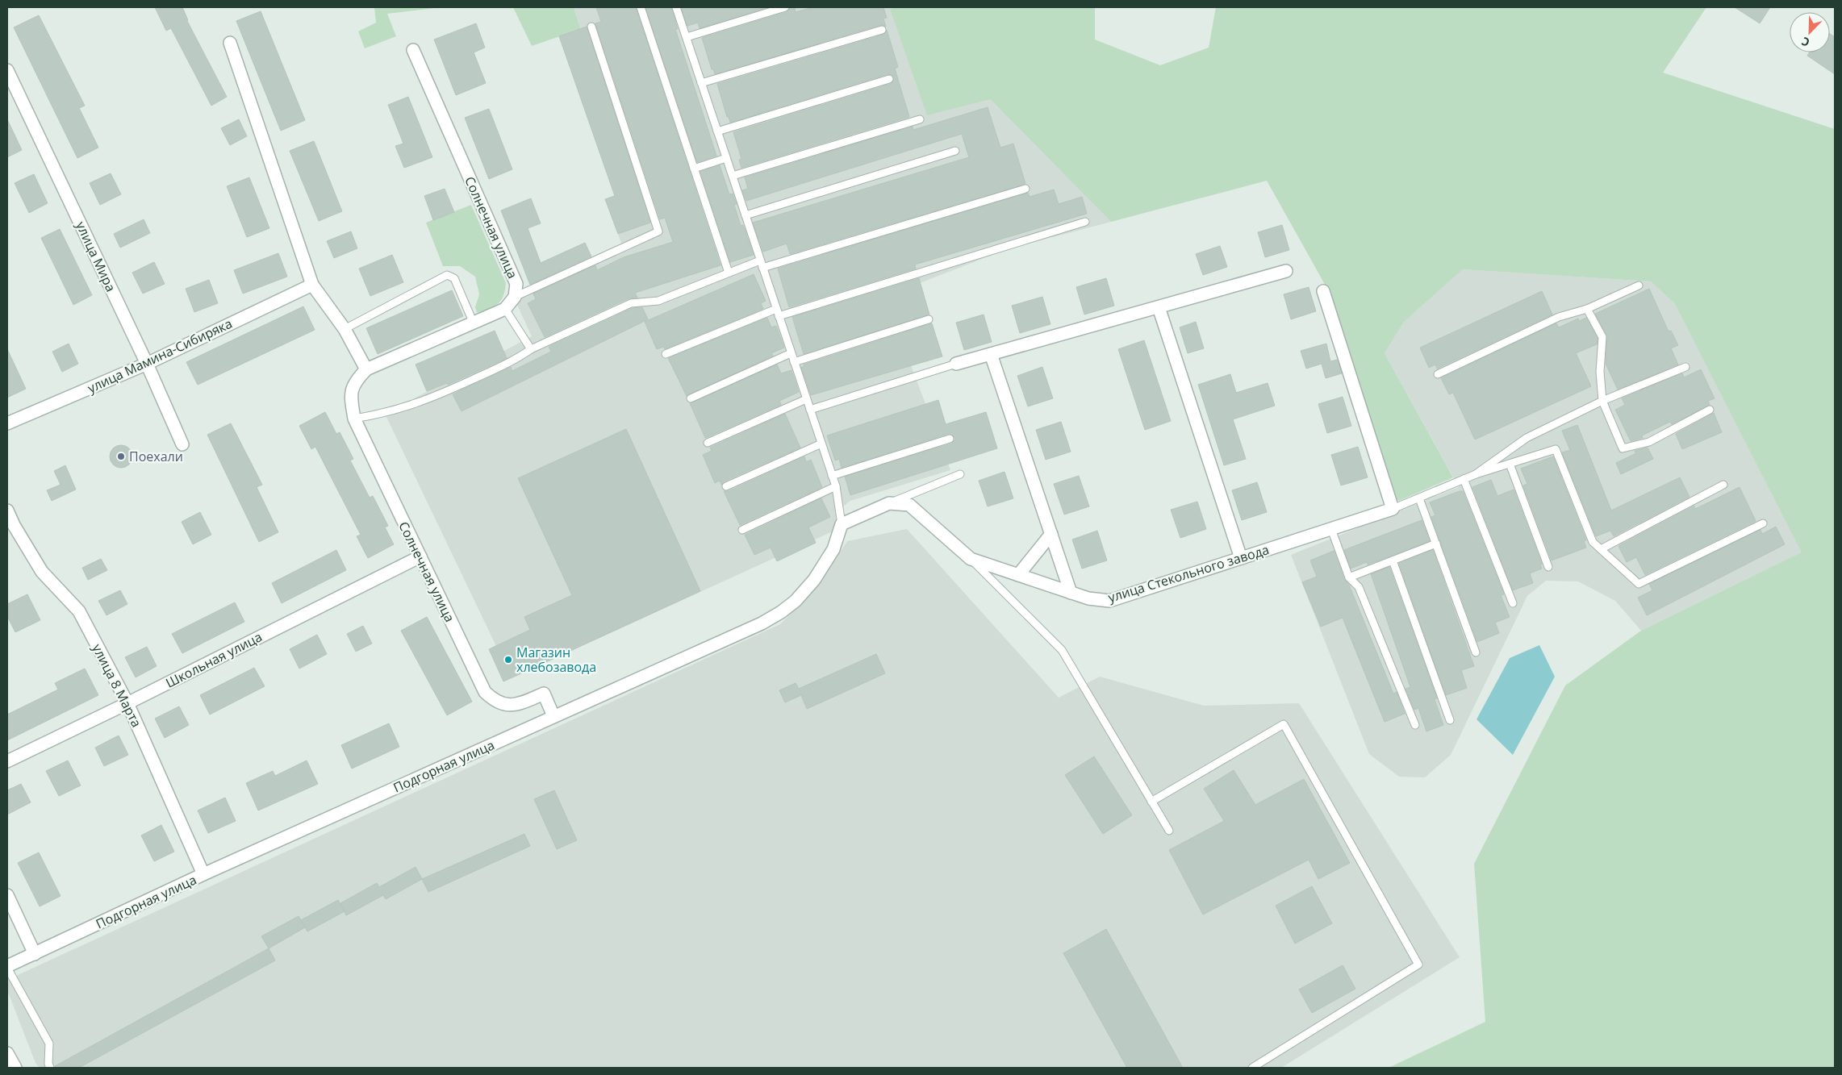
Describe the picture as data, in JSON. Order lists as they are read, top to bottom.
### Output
{
  "streets": {
    "street": [
      "Солнечная улица",
      "улица Мира",
      "улица Мамина-Сибиряка",
      "улица Стекольного завода",
      "Школьная улица",
      "улица 8 Марта",
      "Подгорная улица"
    ]
  },
  "crossings": [
    ["Солнечная улица", "Школьная улица"],
    ["Солнечная улица", "Подгорная улица"],
    ["улица Мира", "улица Мамина-Сибиряка"],
    ["улица Стекольного завода", "Подгорная улица"],
    ["Школьная улица", "улица 8 Марта"],
    ["улица 8 Марта", "Подгорная улица"]
  ],
  "places": ["Поехали", "Магазин хлебозавода"],
  "north": "bottom left"
}
